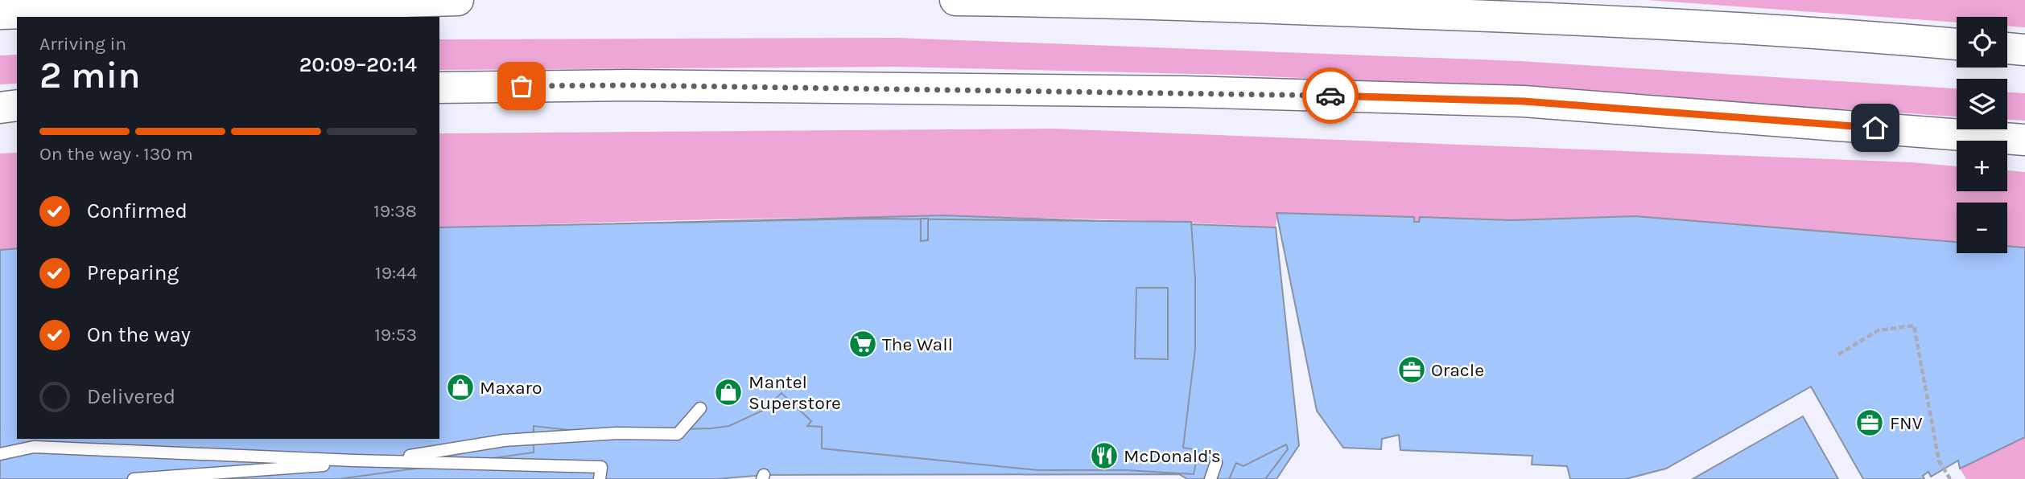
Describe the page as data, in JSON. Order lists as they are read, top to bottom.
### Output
{
  "places": {
    "supermarket": ["The Wall"],
    "office": ["Oracle", "FNV"],
    "shop": ["Maxaro", "Mantel Superstore"],
    "restaurant": ["McDonald's"]
  },
  "page": {
    "map_buttons": ["+", "−"],
    "heading": ["2 min", "Arriving in", "20:09–20:14"],
    "bar": "On the way · 130 m",
    "list": [
      ["Confirmed", "19:38"],
      ["Preparing", "19:44"],
      ["On the way", "19:53"],
      "Delivered"
    ]
  }
}
